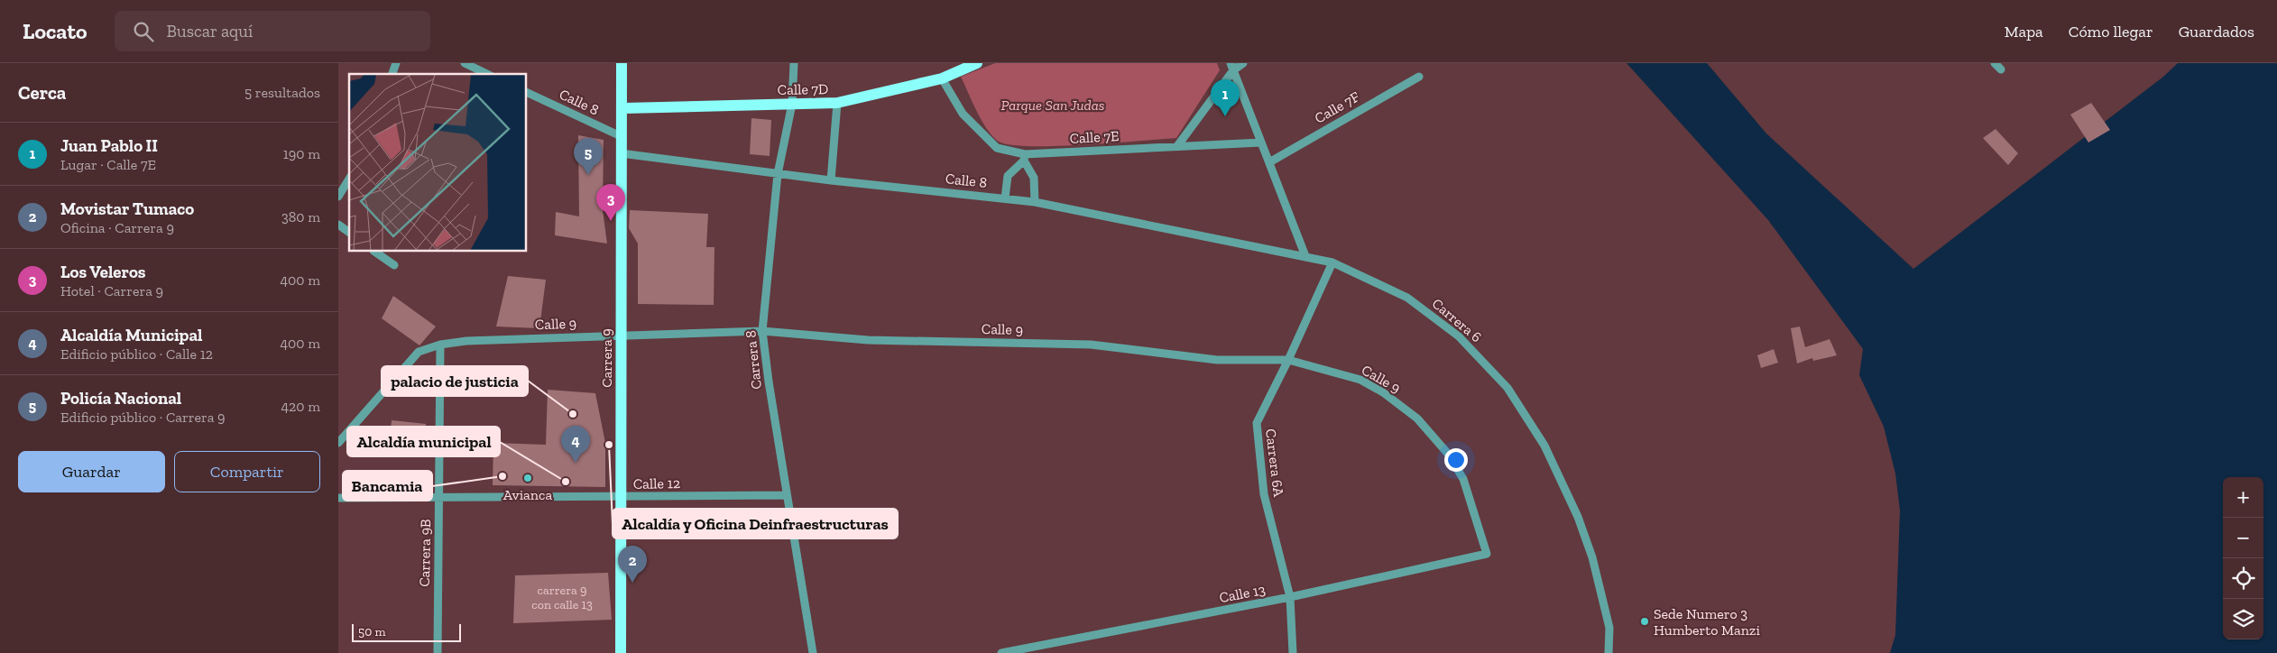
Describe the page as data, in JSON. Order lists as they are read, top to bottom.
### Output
{
  "streets": {
    "main road": ["Calle 7D", "Carrera 9"],
    "street": [
      "Calle 8",
      "Calle 7F",
      "Calle 7E",
      "Carrera 6",
      "Calle 9",
      "Carrera 8",
      "Carrera 6A",
      "Calle 12",
      "Carrera 9B",
      "Calle 13"
    ]
  },
  "crossings": [
    ["Calle 7D", "Calle 7E"],
    ["Calle 7D", "Carrera 9"],
    ["Calle 7D", "Carrera 8"],
    ["Calle 8", "Carrera 6"],
    ["Calle 8", "Carrera 9"],
    ["Calle 8", "Carrera 8"],
    ["Carrera 6", "Carrera 6A"],
    ["Calle 9", "Carrera 9"],
    ["Calle 9", "Carrera 8"],
    ["Calle 9", "Carrera 6A"],
    ["Calle 9", "Carrera 9B"],
    ["Calle 9", "Calle 13"],
    ["Carrera 9", "Calle 12"],
    ["Carrera 8", "Calle 12"],
    ["Carrera 6A", "Calle 13"],
    ["Calle 12", "Carrera 9B"]
  ],
  "parks": ["Parque San Judas"],
  "places": [
    "palacio de justicia",
    "Alcaldía y Oficina Deinfraestructuras",
    "Bancamia",
    "Avianca",
    "Alcaldía municipal",
    "Sede Numero 3 Humberto Manzi"
  ],
  "house_numbers": ["carrera 9 con calle 13"],
  "scale_bar": "50 m",
  "page": {
    "header": "Locato",
    "search": "Buscar aquí",
    "nav": ["Mapa", "Cómo llegar", "Guardados"],
    "heading": ["Cerca", "5 resultados"],
    "pins": [
      "1",
      "5",
      "3",
      "4",
      "2"
    ],
    "list": [
      {
        "mark": "1",
        "name": "Juan Pablo II",
        "note": "Lugar · Calle 7E",
        "value": "190 m"
      },
      {
        "mark": "2",
        "name": "Movistar Tumaco",
        "note": "Oficina · Carrera 9",
        "value": "380 m"
      },
      {
        "mark": "3",
        "name": "Los Veleros",
        "note": "Hotel · Carrera 9",
        "value": "400 m"
      },
      {
        "mark": "4",
        "name": "Alcaldía Municipal",
        "note": "Edificio público · Calle 12",
        "value": "400 m"
      },
      {
        "mark": "5",
        "name": "Policía Nacional",
        "note": "Edificio público · Carrera 9",
        "value": "420 m"
      }
    ],
    "buttons": ["Guardar", "Compartir"],
    "map_buttons": ["+", "−"],
    "scale": "50 m"
  }
}
